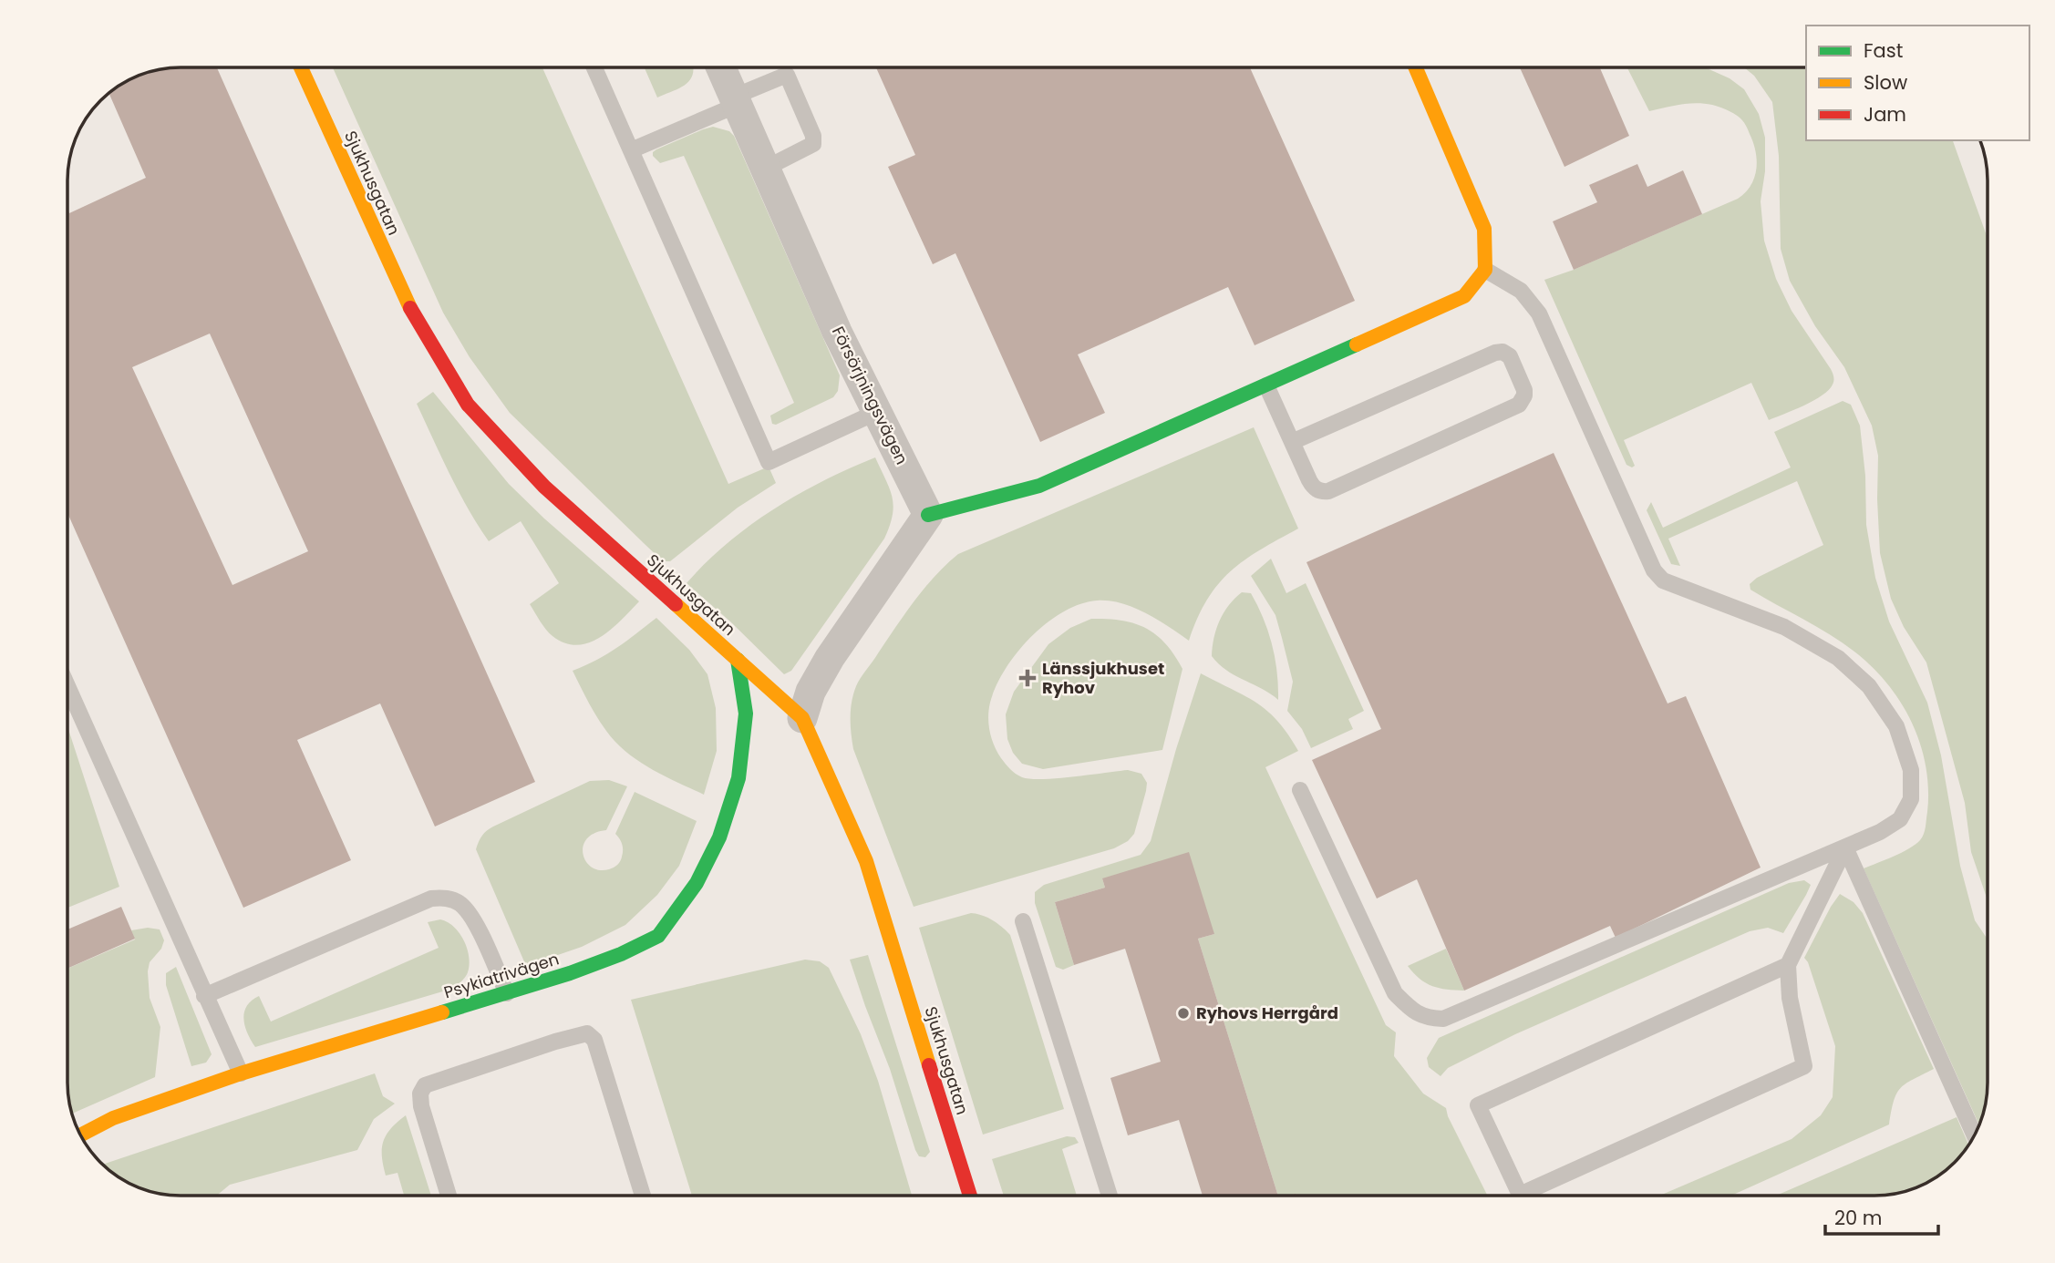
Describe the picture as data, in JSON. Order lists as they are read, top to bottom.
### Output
{
  "streets": {
    "street": ["Sjukhusgatan", "Försörjningsvägen", "Psykiatrivägen"]
  },
  "crossings": [
    ["Sjukhusgatan", "Psykiatrivägen"]
  ],
  "places": {
    "health": ["Länssjukhuset Ryhov"],
    "other": ["Ryhovs Herrgård"]
  },
  "legend": ["Fast", "Slow", "Jam"],
  "scale_bar": "20 m"
}
